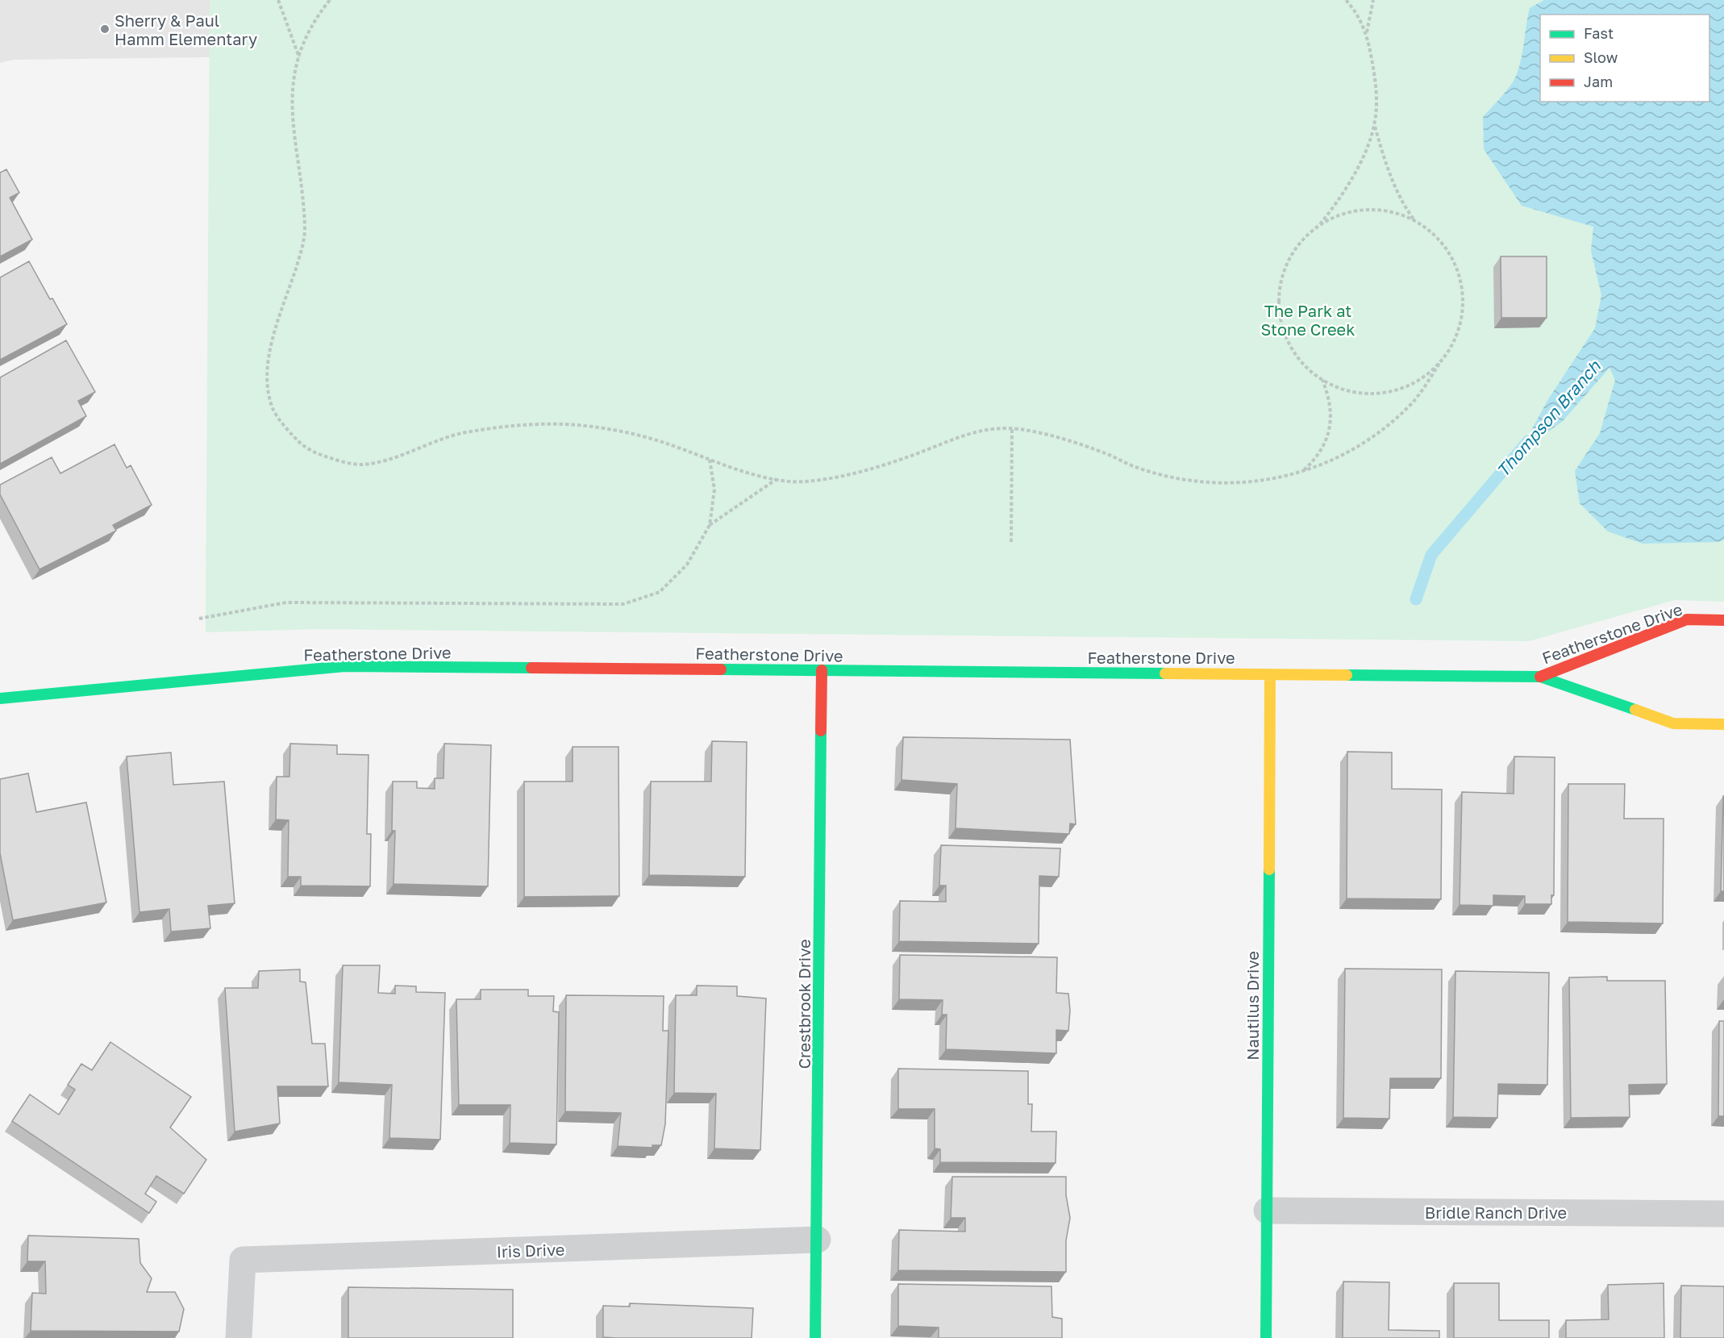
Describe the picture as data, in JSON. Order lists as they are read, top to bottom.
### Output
{
  "streets": {
    "street": [
      "Featherstone Drive",
      "Crestbrook Drive",
      "Nautilus Drive",
      "Bridle Ranch Drive",
      "Iris Drive"
    ]
  },
  "crossings": [
    ["Featherstone Drive", "Crestbrook Drive"],
    ["Featherstone Drive", "Nautilus Drive"],
    ["Crestbrook Drive", "Iris Drive"],
    ["Nautilus Drive", "Bridle Ranch Drive"]
  ],
  "water": ["Thompson Branch"],
  "parks": ["The Park at Stone Creek"],
  "places": ["Sherry & Paul Hamm Elementary"],
  "legend": ["Fast", "Slow", "Jam"]
}
